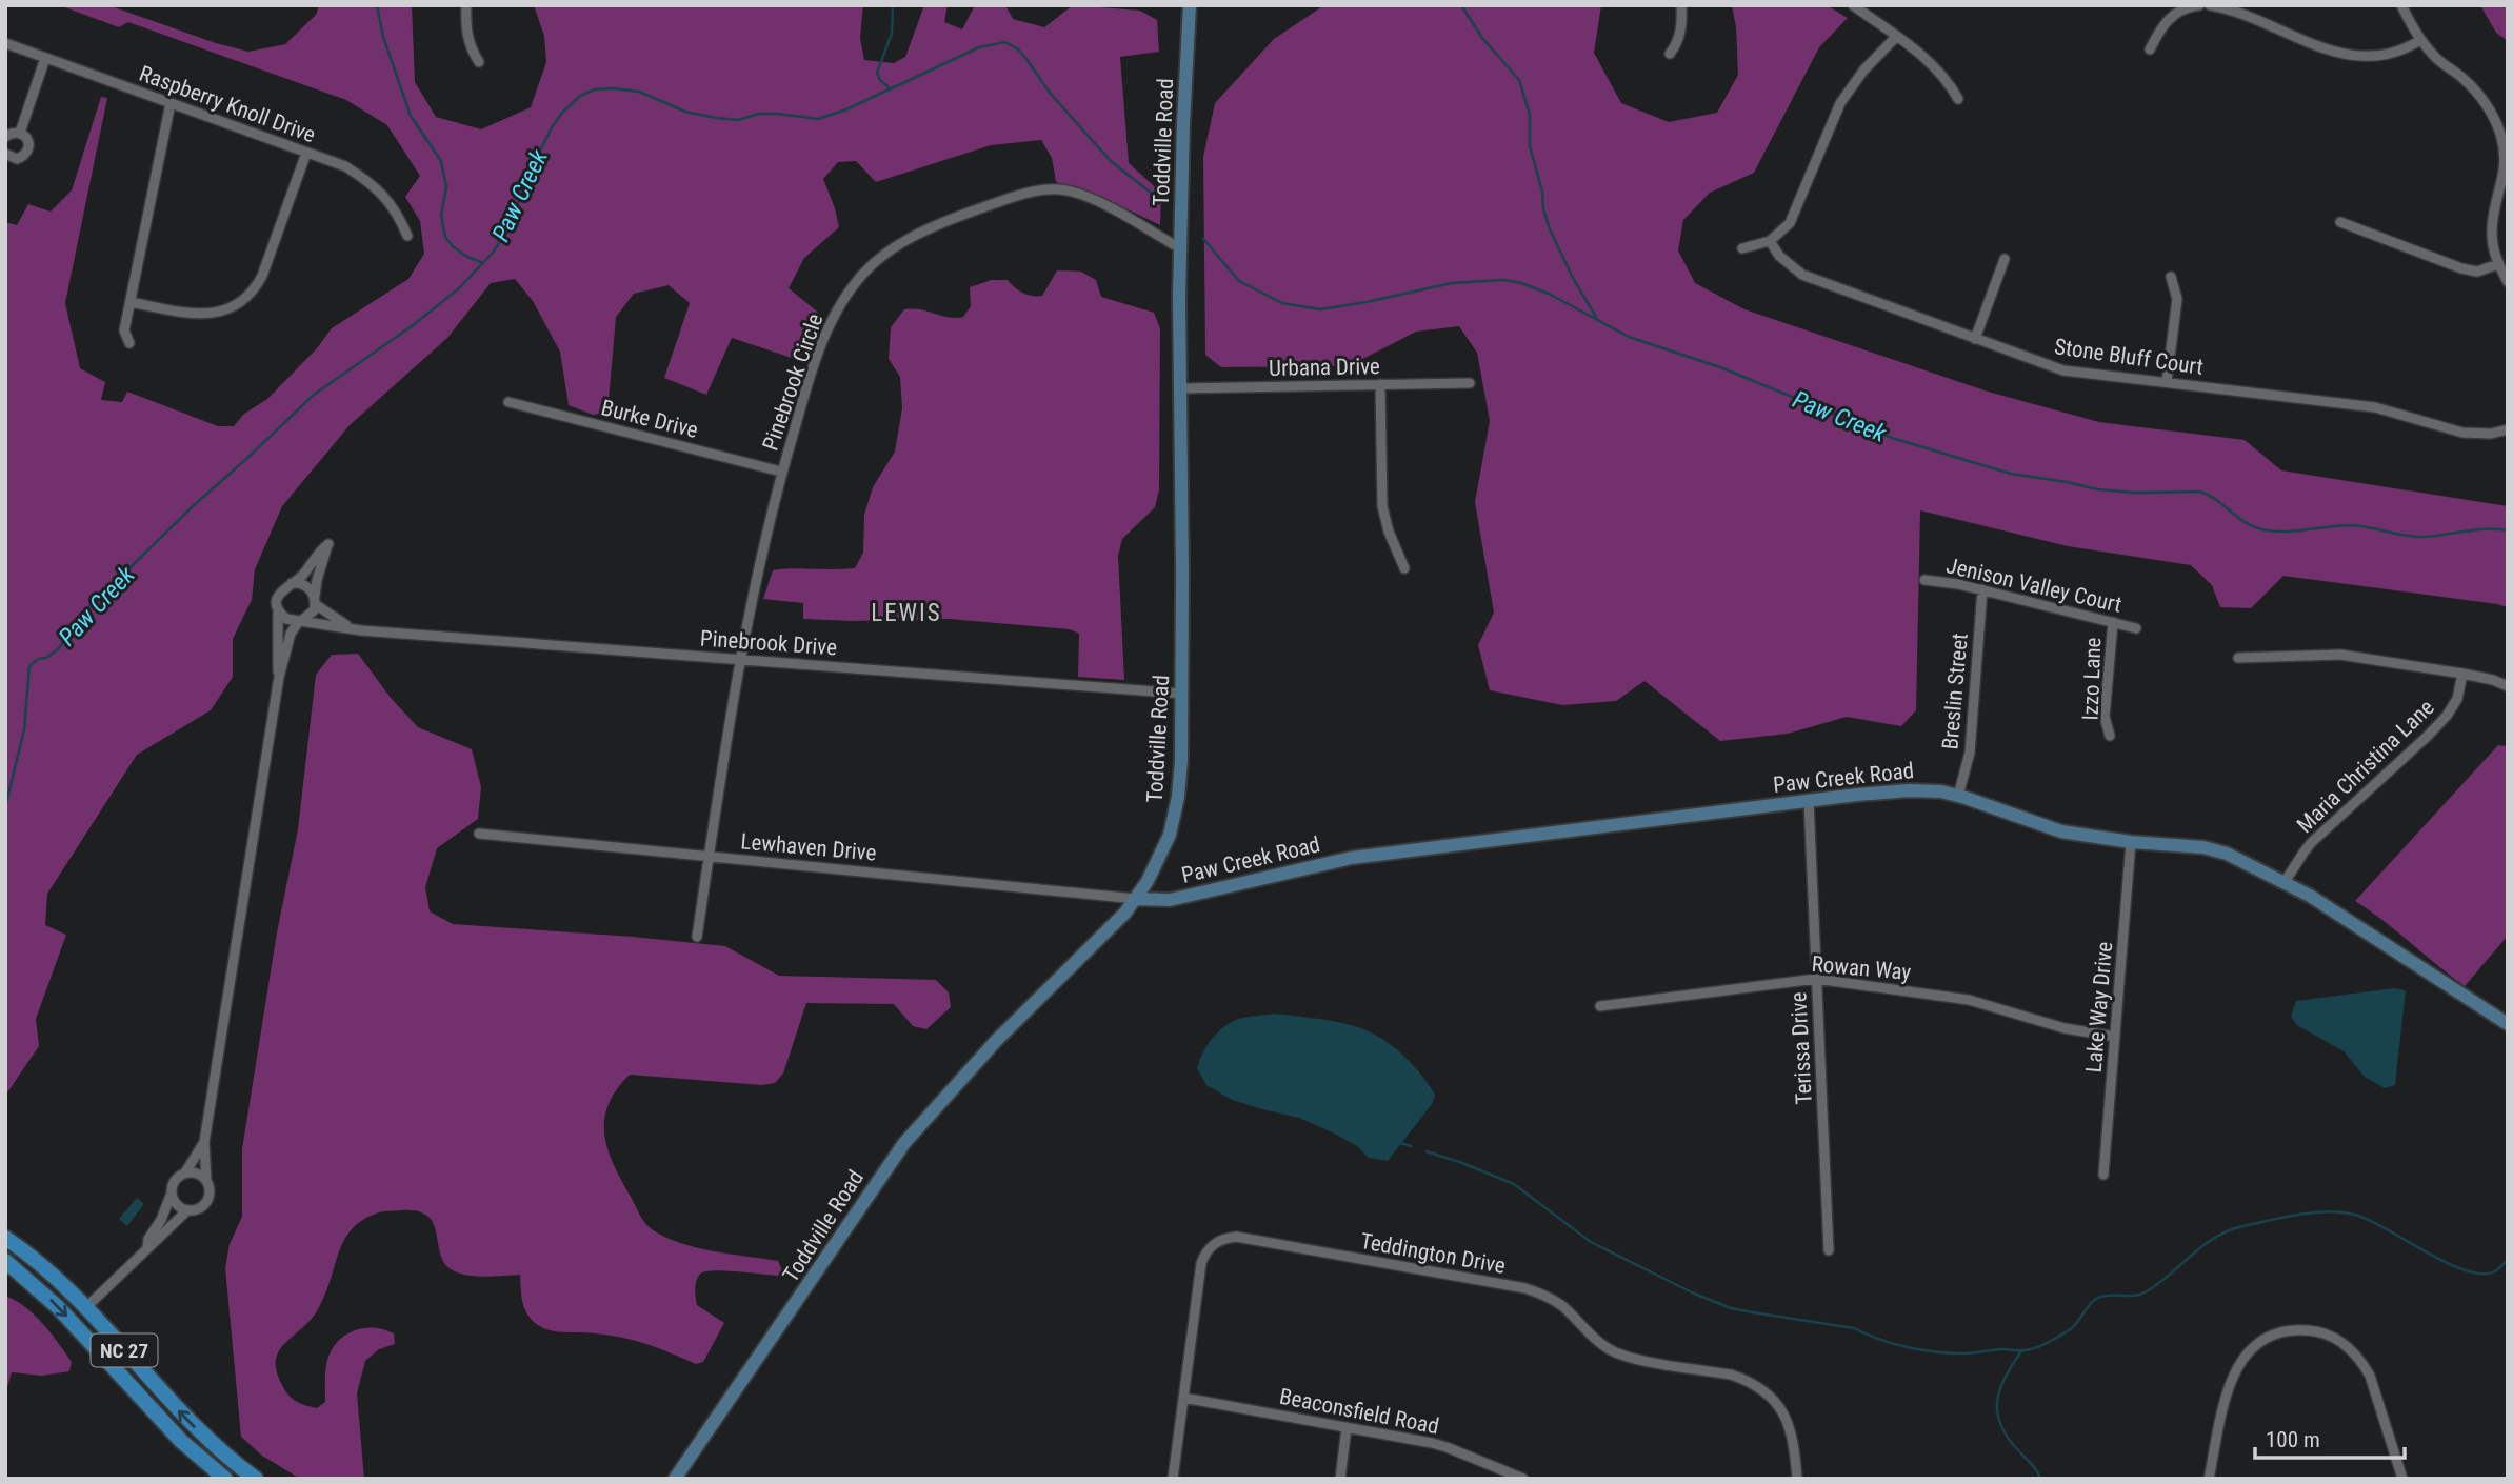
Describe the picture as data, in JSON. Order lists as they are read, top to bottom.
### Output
{
  "streets": {
    "main road": ["NC 27"],
    "street": [
      "Raspberry Knoll Drive",
      "Toddville Road",
      "Stone Bluff Court",
      "Urbana Drive",
      "Pinebrook Circle",
      "Burke Drive",
      "Jenison Valley Court",
      "Pinebrook Drive",
      "Izzo Lane",
      "Breslin Street",
      "Maria Christina Lane",
      "Paw Creek Road",
      "Lewhaven Drive",
      "Rowan Way",
      "Lake Way Drive",
      "Terissa Drive",
      "Teddington Drive",
      "Beaconsfield Road"
    ]
  },
  "crossings": [
    ["Toddville Road", "Urbana Drive"],
    ["Toddville Road", "Pinebrook Circle"],
    ["Toddville Road", "Pinebrook Drive"],
    ["Toddville Road", "Paw Creek Road"],
    ["Toddville Road", "Lewhaven Drive"],
    ["Pinebrook Circle", "Burke Drive"],
    ["Pinebrook Circle", "Pinebrook Drive"],
    ["Pinebrook Circle", "Lewhaven Drive"],
    ["Jenison Valley Court", "Izzo Lane"],
    ["Jenison Valley Court", "Breslin Street"],
    ["Breslin Street", "Paw Creek Road"],
    ["Maria Christina Lane", "Paw Creek Road"],
    ["Paw Creek Road", "Lewhaven Drive"],
    ["Paw Creek Road", "Lake Way Drive"],
    ["Paw Creek Road", "Terissa Drive"],
    ["Rowan Way", "Lake Way Drive"],
    ["Rowan Way", "Terissa Drive"],
    ["Teddington Drive", "Beaconsfield Road"]
  ],
  "districts": ["LEWIS"],
  "water": ["Paw Creek"],
  "scale_bar": "100 m"
}
